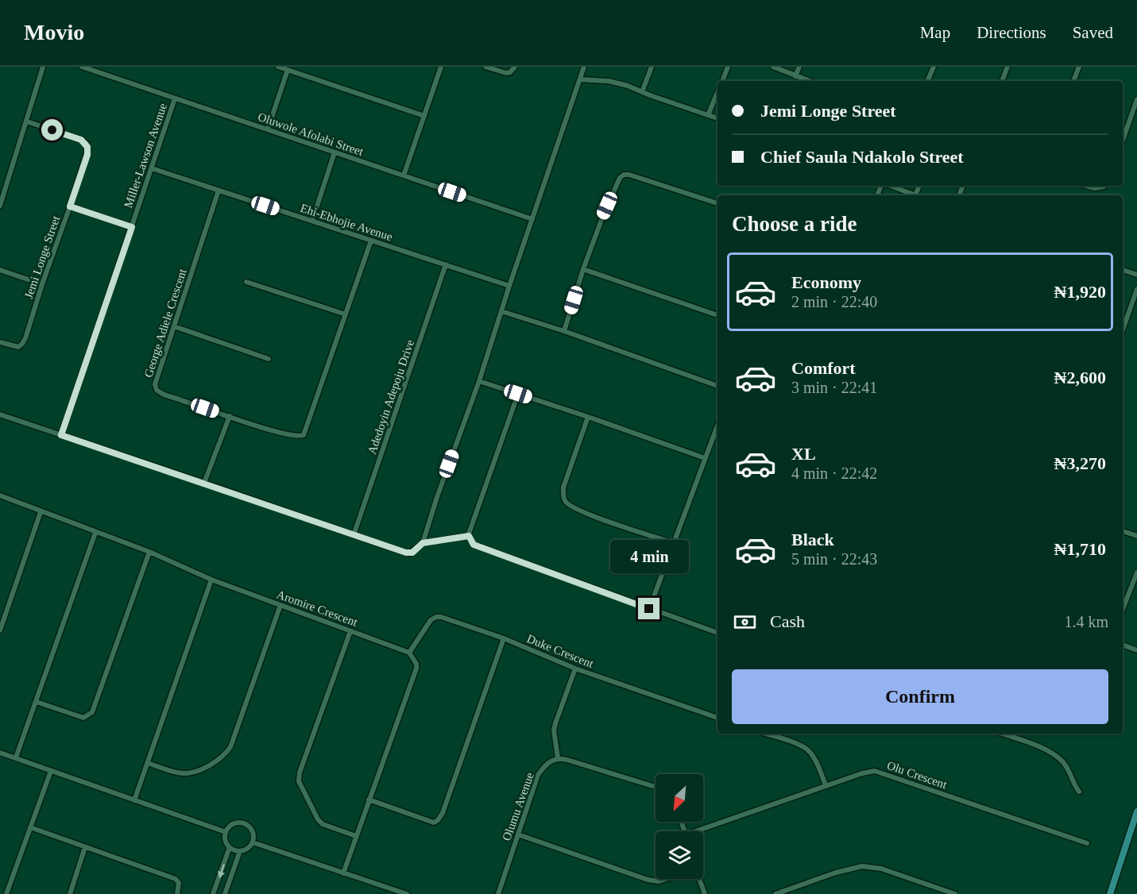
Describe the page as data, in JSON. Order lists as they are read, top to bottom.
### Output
{
  "streets": {
    "street": [
      "Oluwole Afolabi Street",
      "Miller-Lawson Avenue",
      "Ehi-Ebhojie Avenue",
      "Jemi Longe Street",
      "George Adiele Crescent",
      "Adedoyin Adepoju Drive",
      "Aromire Crescent",
      "Duke Crescent",
      "Olu Crescent",
      "Olumu Avenue"
    ]
  },
  "crossings": [
    ["Oluwole Afolabi Street", "Miller-Lawson Avenue"],
    ["Miller-Lawson Avenue", "Ehi-Ebhojie Avenue"],
    ["Ehi-Ebhojie Avenue", "George Adiele Crescent"],
    ["Ehi-Ebhojie Avenue", "Adedoyin Adepoju Drive"],
    ["Aromire Crescent", "Duke Crescent"]
  ],
  "north": "bottom left",
  "page": {
    "header": "Movio",
    "nav": ["Map", "Directions", "Saved"],
    "banner": ["Jemi Longe Street", "Chief Saula Ndakolo Street"],
    "heading": "Choose a ride",
    "list": [
      {
        "name": "Economy",
        "note": "2 min · 22:40",
        "value": "₦1,920"
      },
      {
        "name": "Comfort",
        "note": "3 min · 22:41",
        "value": "₦2,600"
      },
      {
        "name": "XL",
        "note": "4 min · 22:42",
        "value": "₦3,270"
      },
      {
        "name": "Black",
        "note": "5 min · 22:43",
        "value": "₦1,710"
      }
    ],
    "bubble": "4 min",
    "pay": ["Cash", "1.4 km"],
    "buttons": "Confirm"
  }
}
